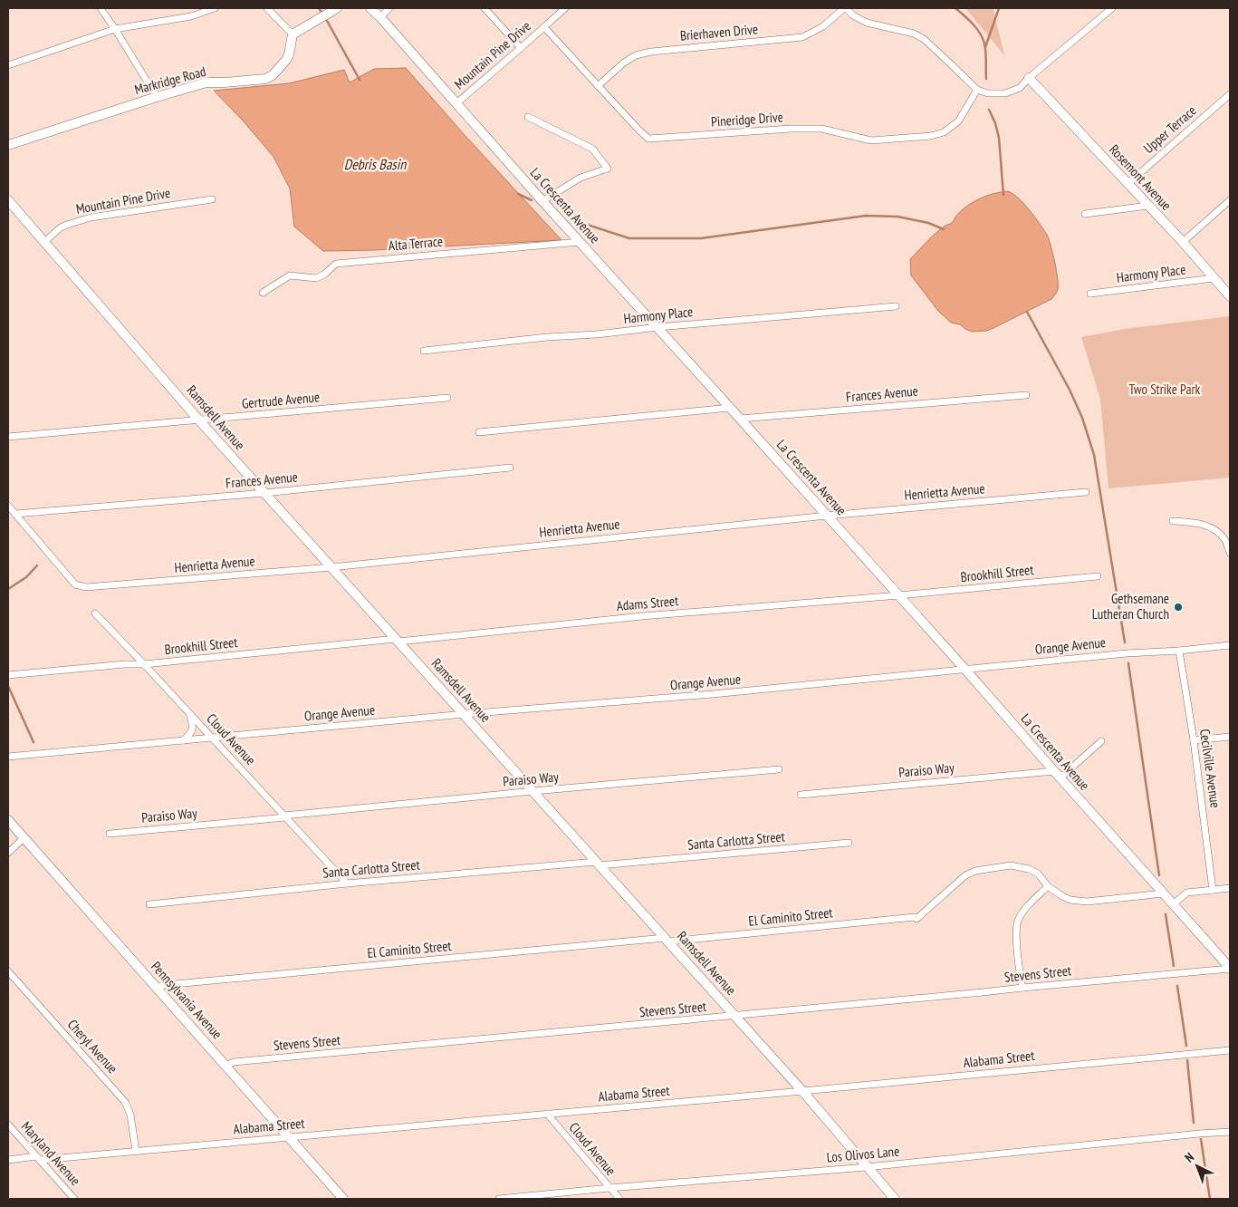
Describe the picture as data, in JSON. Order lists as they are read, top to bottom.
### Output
{
  "streets": {
    "street": [
      "Brierhaven Drive",
      "Mountain Pine Drive",
      "Markridge Road",
      "Pineridge Drive",
      "Upper Terrace",
      "Rosemont Avenue",
      "La Crescenta Avenue",
      "Alta Terrace",
      "Harmony Place",
      "Frances Avenue",
      "Gertrude Avenue",
      "Ramsdell Avenue",
      "Henrietta Avenue",
      "Brookhill Street",
      "Adams Street",
      "Orange Avenue",
      "Cloud Avenue",
      "Cecilville Avenue",
      "Paraiso Way",
      "Santa Carlotta Street",
      "El Caminito Street",
      "Stevens Street",
      "Pennsylvania Avenue",
      "Cheryl Avenue",
      "Alabama Street",
      "Maryland Avenue",
      "Los Olivos Lane"
    ]
  },
  "crossings": [
    ["Brierhaven Drive", "Pineridge Drive"],
    ["Mountain Pine Drive", "Pineridge Drive"],
    ["Mountain Pine Drive", "La Crescenta Avenue"],
    ["Mountain Pine Drive", "Ramsdell Avenue"],
    ["Upper Terrace", "Rosemont Avenue"],
    ["Rosemont Avenue", "Harmony Place"],
    ["La Crescenta Avenue", "Alta Terrace"],
    ["La Crescenta Avenue", "Harmony Place"],
    ["La Crescenta Avenue", "Frances Avenue"],
    ["La Crescenta Avenue", "Henrietta Avenue"],
    ["La Crescenta Avenue", "Brookhill Street"],
    ["La Crescenta Avenue", "Adams Street"],
    ["La Crescenta Avenue", "Orange Avenue"],
    ["La Crescenta Avenue", "Paraiso Way"],
    ["La Crescenta Avenue", "El Caminito Street"],
    ["La Crescenta Avenue", "Stevens Street"],
    ["Frances Avenue", "Ramsdell Avenue"],
    ["Frances Avenue", "Henrietta Avenue"],
    ["Gertrude Avenue", "Ramsdell Avenue"],
    ["Ramsdell Avenue", "Henrietta Avenue"],
    ["Ramsdell Avenue", "Brookhill Street"],
    ["Ramsdell Avenue", "Adams Street"],
    ["Ramsdell Avenue", "Orange Avenue"],
    ["Ramsdell Avenue", "Paraiso Way"],
    ["Ramsdell Avenue", "Santa Carlotta Street"],
    ["Ramsdell Avenue", "El Caminito Street"],
    ["Ramsdell Avenue", "Stevens Street"],
    ["Ramsdell Avenue", "Alabama Street"],
    ["Ramsdell Avenue", "Los Olivos Lane"],
    ["Brookhill Street", "Adams Street"],
    ["Brookhill Street", "Cloud Avenue"],
    ["Orange Avenue", "Cloud Avenue"],
    ["Orange Avenue", "Cecilville Avenue"],
    ["Cloud Avenue", "Paraiso Way"],
    ["Cloud Avenue", "Santa Carlotta Street"],
    ["Cloud Avenue", "Alabama Street"],
    ["Cloud Avenue", "Los Olivos Lane"],
    ["El Caminito Street", "Pennsylvania Avenue"],
    ["Stevens Street", "Pennsylvania Avenue"],
    ["Pennsylvania Avenue", "Alabama Street"],
    ["Cheryl Avenue", "Alabama Street"],
    ["Alabama Street", "Maryland Avenue"]
  ],
  "water": ["Debris Basin"],
  "parks": ["Two Strike Park"],
  "places": ["Gethsemane Lutheran Church"],
  "north": "top left"
}
